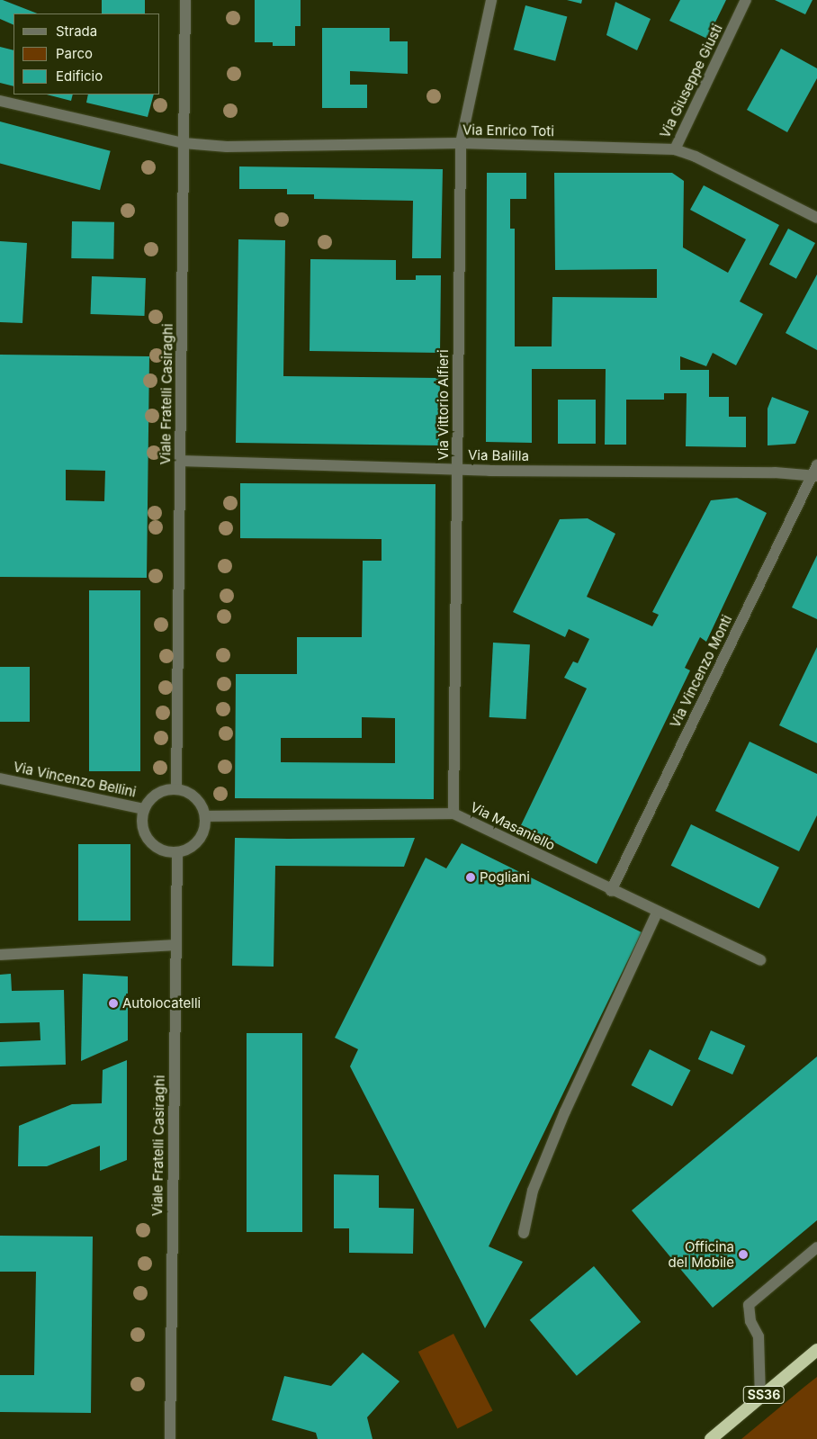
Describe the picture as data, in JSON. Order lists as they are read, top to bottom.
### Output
{
  "streets": {
    "highway": ["SS36"],
    "street": [
      "Via Giuseppe Giusti",
      "Via Enrico Toti",
      "Viale Fratelli Casiraghi",
      "Via Vittorio Alfieri",
      "Via Balilla",
      "Via Vincenzo Monti",
      "Via Vincenzo Bellini",
      "Via Masaniello"
    ]
  },
  "crossings": [
    ["Via Giuseppe Giusti", "Via Enrico Toti"],
    ["Via Enrico Toti", "Viale Fratelli Casiraghi"],
    ["Via Enrico Toti", "Via Vittorio Alfieri"],
    ["Viale Fratelli Casiraghi", "Via Balilla"],
    ["Viale Fratelli Casiraghi", "Via Vincenzo Bellini"],
    ["Viale Fratelli Casiraghi", "Via Masaniello"],
    ["Via Vittorio Alfieri", "Via Balilla"],
    ["Via Vittorio Alfieri", "Via Masaniello"],
    ["Via Balilla", "Via Vincenzo Monti"],
    ["Via Vincenzo Monti", "Via Masaniello"],
    ["Via Vincenzo Bellini", "Via Masaniello"]
  ],
  "places": ["Pogliani", "Autolocatelli", "Officina del Mobile"],
  "legend": ["Strada", "Parco", "Edificio"]
}
